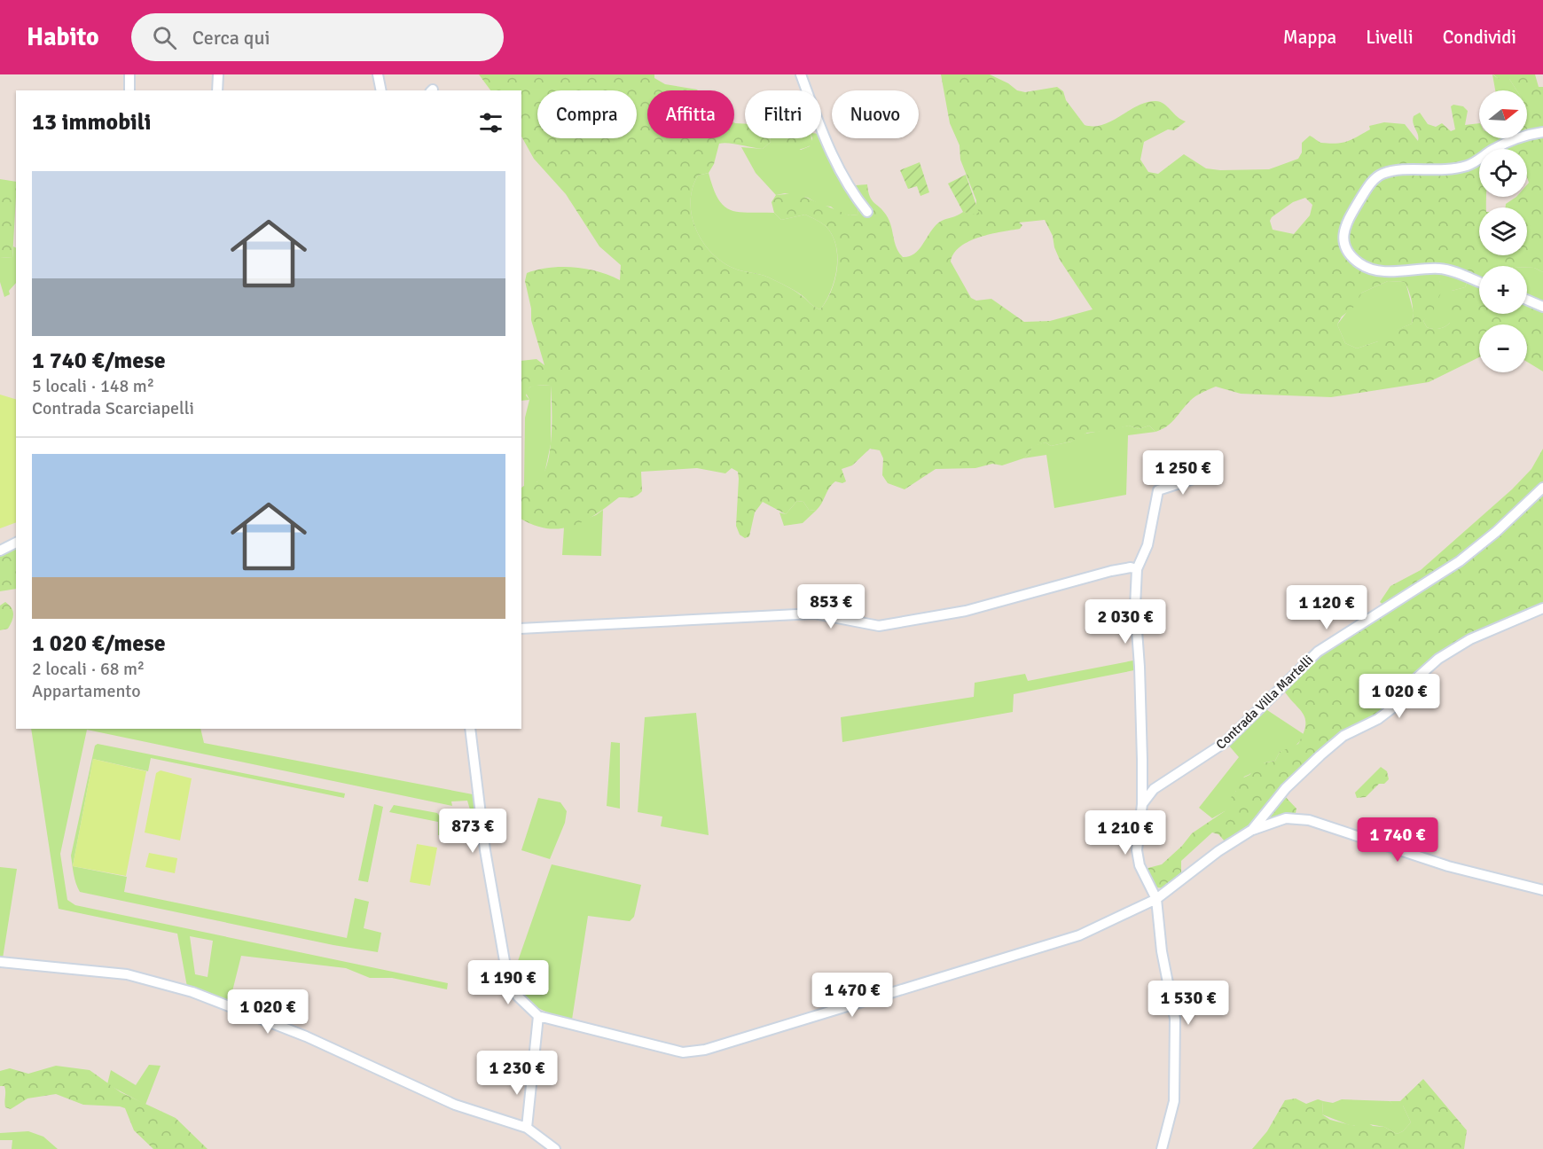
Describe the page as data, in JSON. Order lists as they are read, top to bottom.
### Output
{
  "streets": {
    "street": ["Contrada Villa Martelli"]
  },
  "north": "right",
  "page": {
    "header": "Habito",
    "search": "Cerca qui",
    "nav": ["Mappa", "Livelli", "Condividi"],
    "map_buttons": ["+", "−"],
    "chip": [
      "Compra",
      "Affitta",
      "Filtri",
      "Nuovo"
    ],
    "heading": "13 immobili",
    "list": [
      {
        "name": "1 740 €/mese",
        "note": "5 locali · 148 m² · Contrada Scarciapelli"
      },
      {
        "name": "1 020 €/mese",
        "note": "2 locali · 68 m² · Appartamento"
      }
    ],
    "price": [
      "1 250 €",
      "853 €",
      "1 120 €",
      "2 030 €",
      "1 020 €",
      "873 €",
      "1 210 €",
      "1 740 €",
      "1 190 €",
      "1 470 €",
      "1 530 €",
      "1 020 €",
      "1 230 €"
    ]
  }
}
